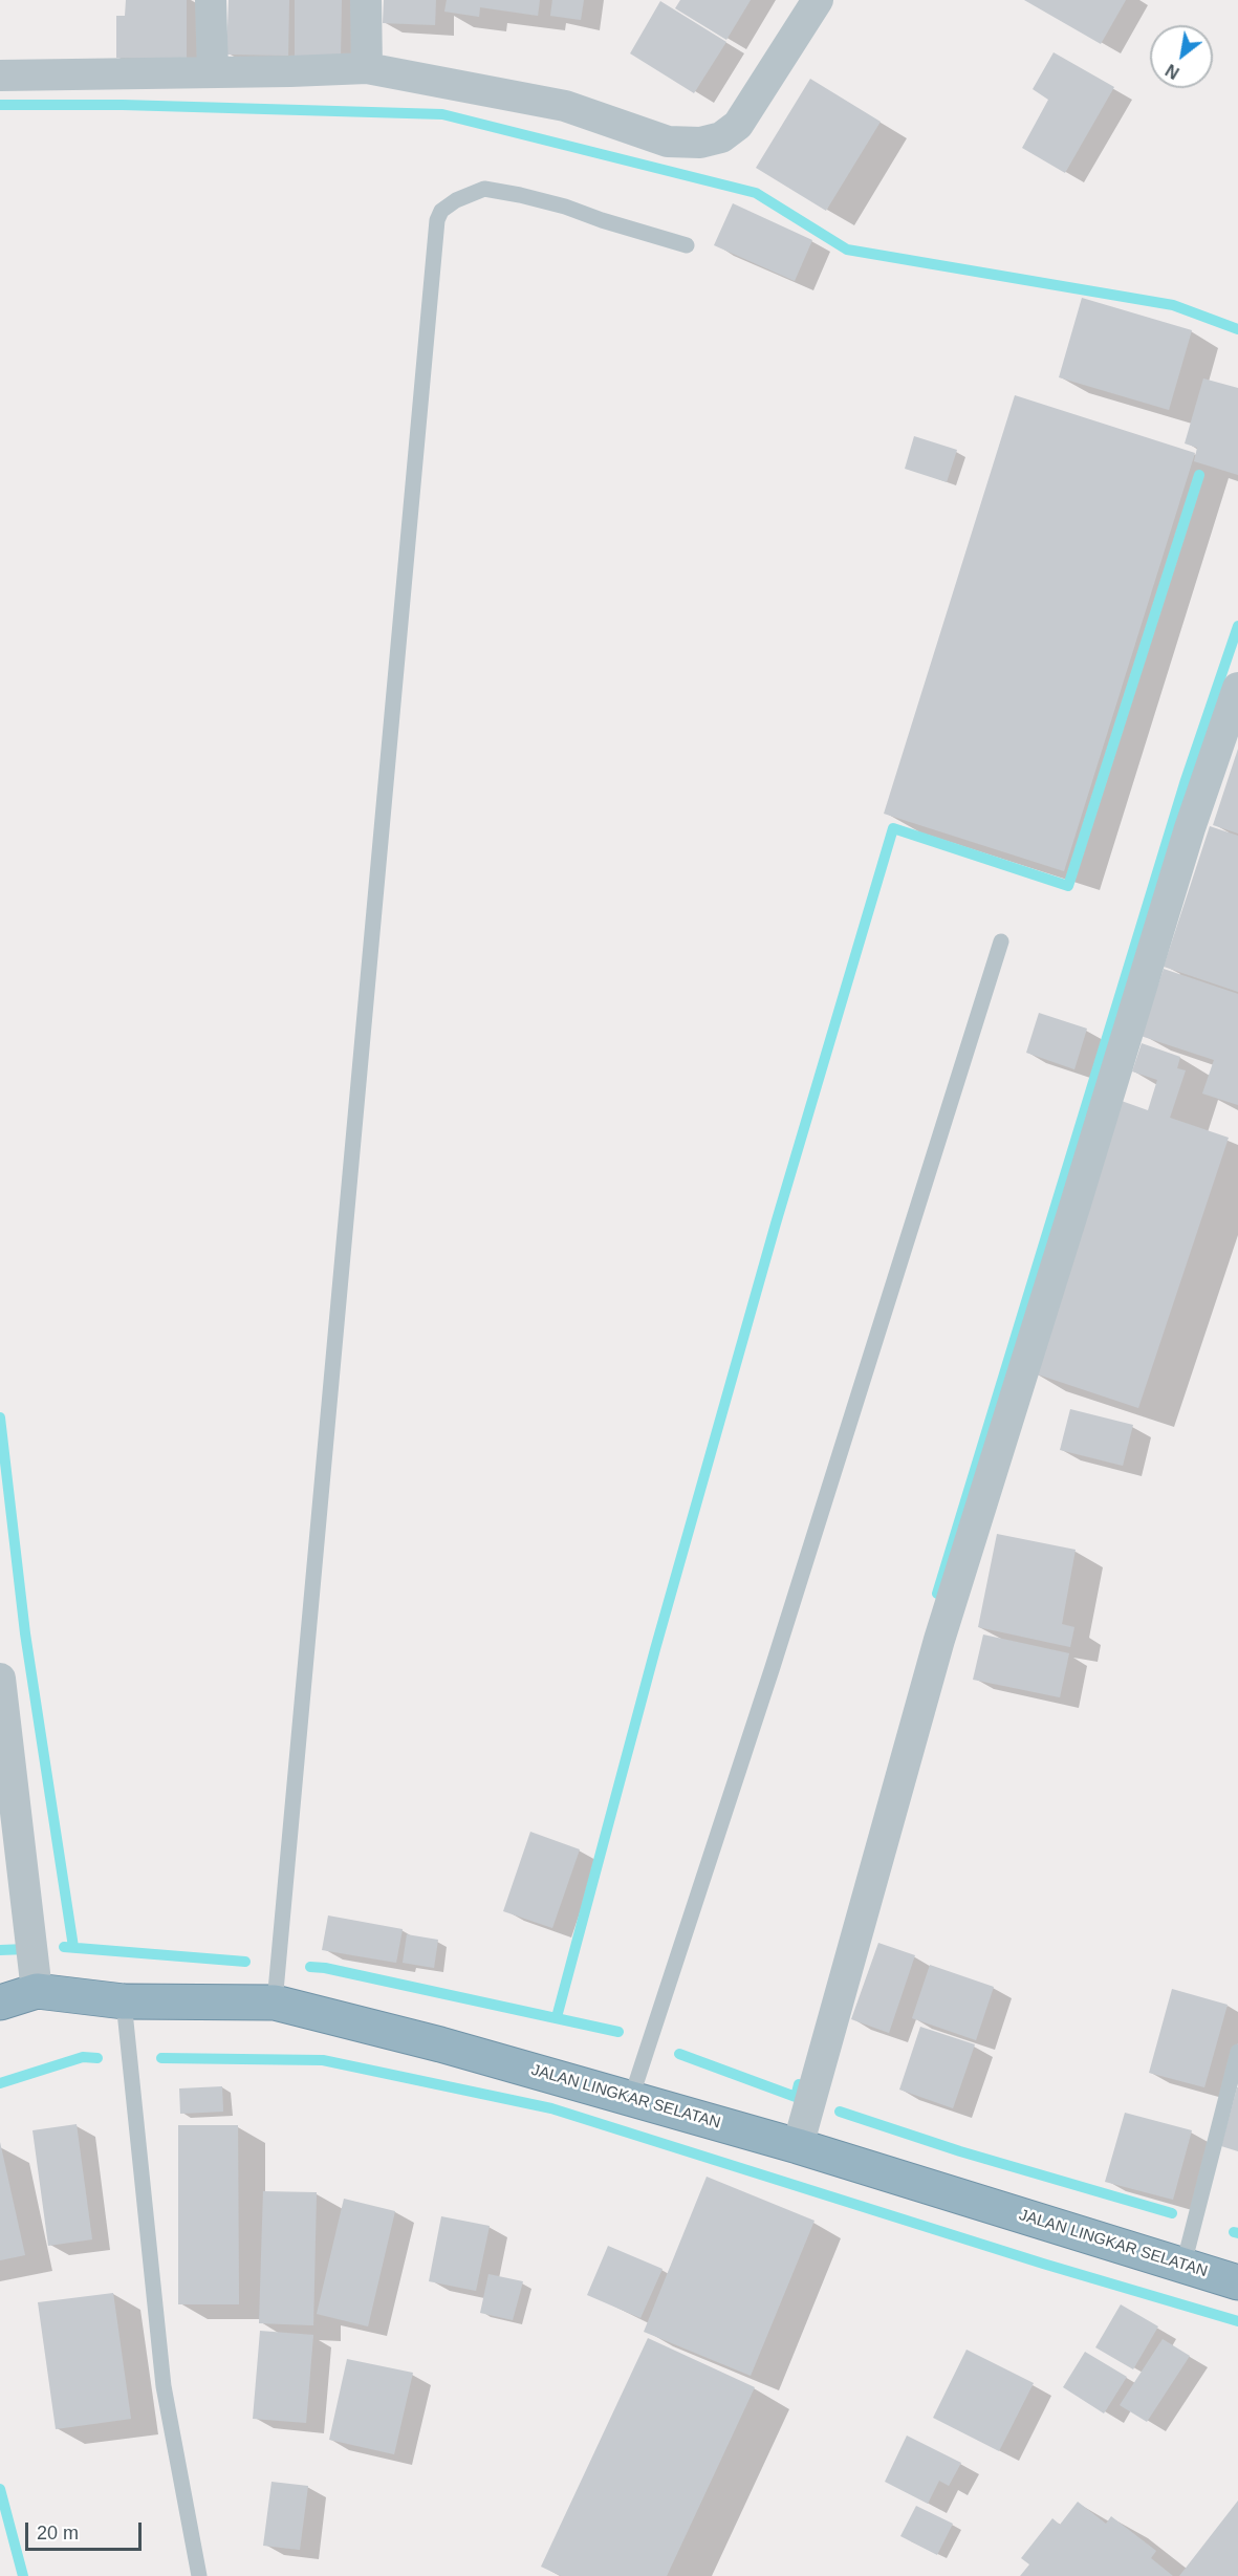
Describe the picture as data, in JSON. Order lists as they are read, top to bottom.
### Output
{
  "streets": {
    "highway": ["JALAN LINGKAR SELATAN"]
  },
  "scale_bar": "20 m",
  "north": "bottom left"
}
